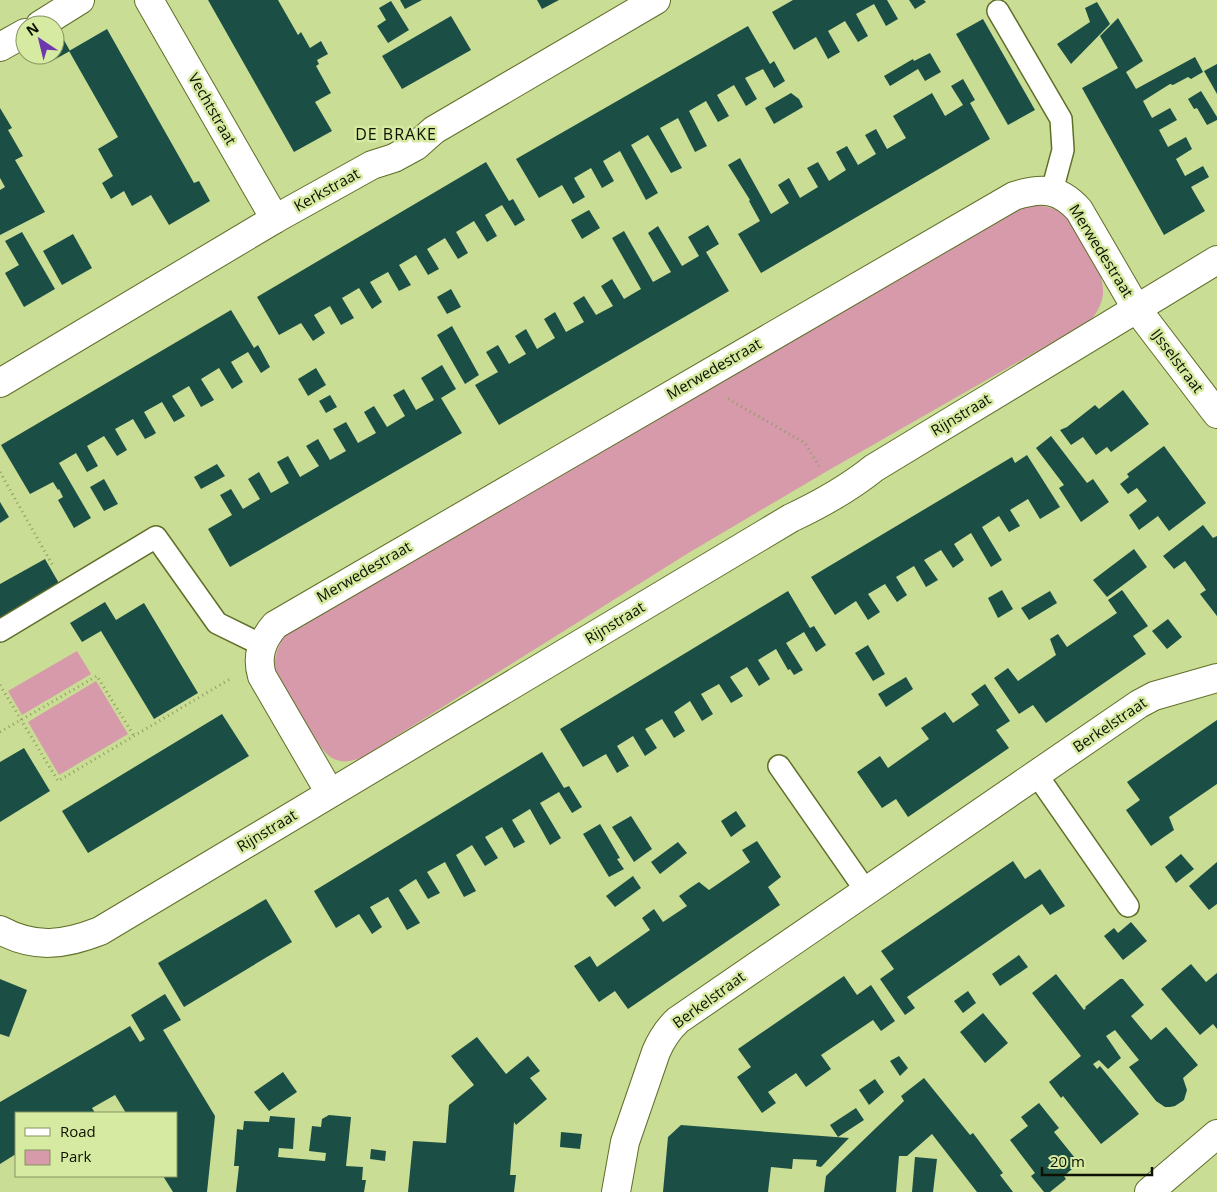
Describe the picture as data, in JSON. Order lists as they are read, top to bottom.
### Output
{
  "streets": {
    "street": [
      "Vechtstraat",
      "Kerkstraat",
      "Merwedestraat",
      "IJsselstraat",
      "Rijnstraat",
      "Berkelstraat"
    ]
  },
  "crossings": [
    ["Vechtstraat", "Kerkstraat"],
    ["Merwedestraat", "IJsselstraat"],
    ["Merwedestraat", "Rijnstraat"],
    ["IJsselstraat", "Rijnstraat"]
  ],
  "districts": ["DE BRAKE"],
  "legend": ["Road", "Park"],
  "scale_bar": "20 m",
  "north": "top left"
}
